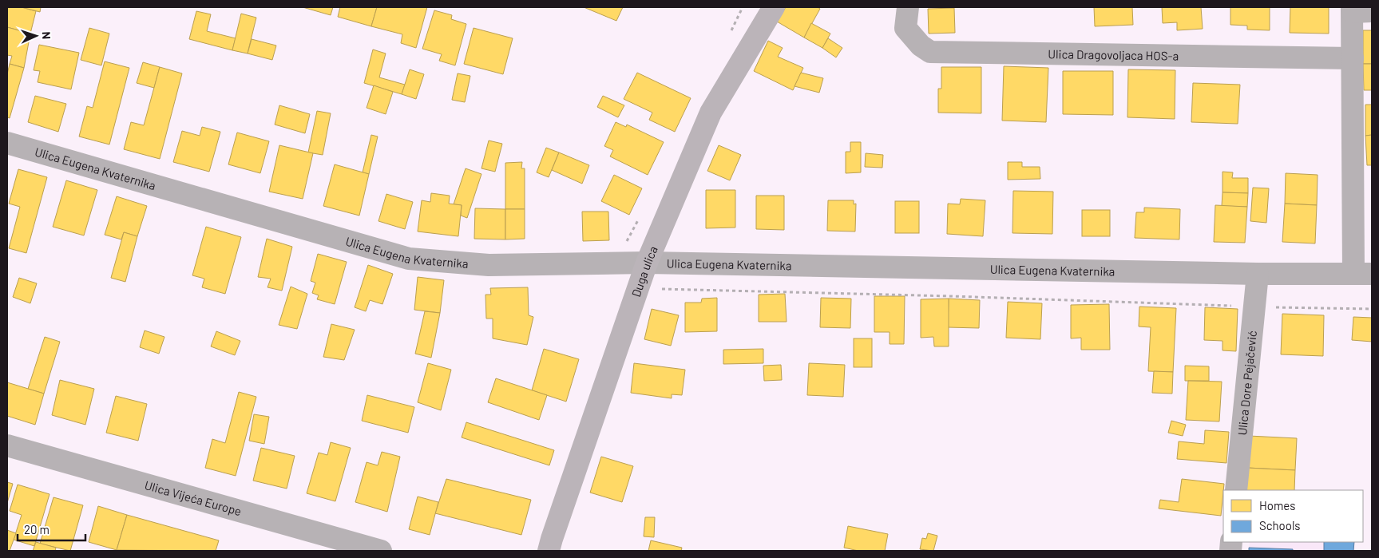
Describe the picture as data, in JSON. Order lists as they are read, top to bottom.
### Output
{
  "streets": {
    "main road": ["Duga ulica"],
    "street": [
      "Ulica Dragovoljaca HOS-a",
      "Ulica Eugena Kvaternika",
      "Ulica Dore Pejačević",
      "Ulica Vijeća Europe"
    ]
  },
  "crossings": [
    ["Ulica Eugena Kvaternika", "Duga ulica"],
    ["Ulica Eugena Kvaternika", "Ulica Dore Pejačević"]
  ],
  "legend": ["Homes", "Schools"],
  "scale_bar": "20 m",
  "north": "right"
}
